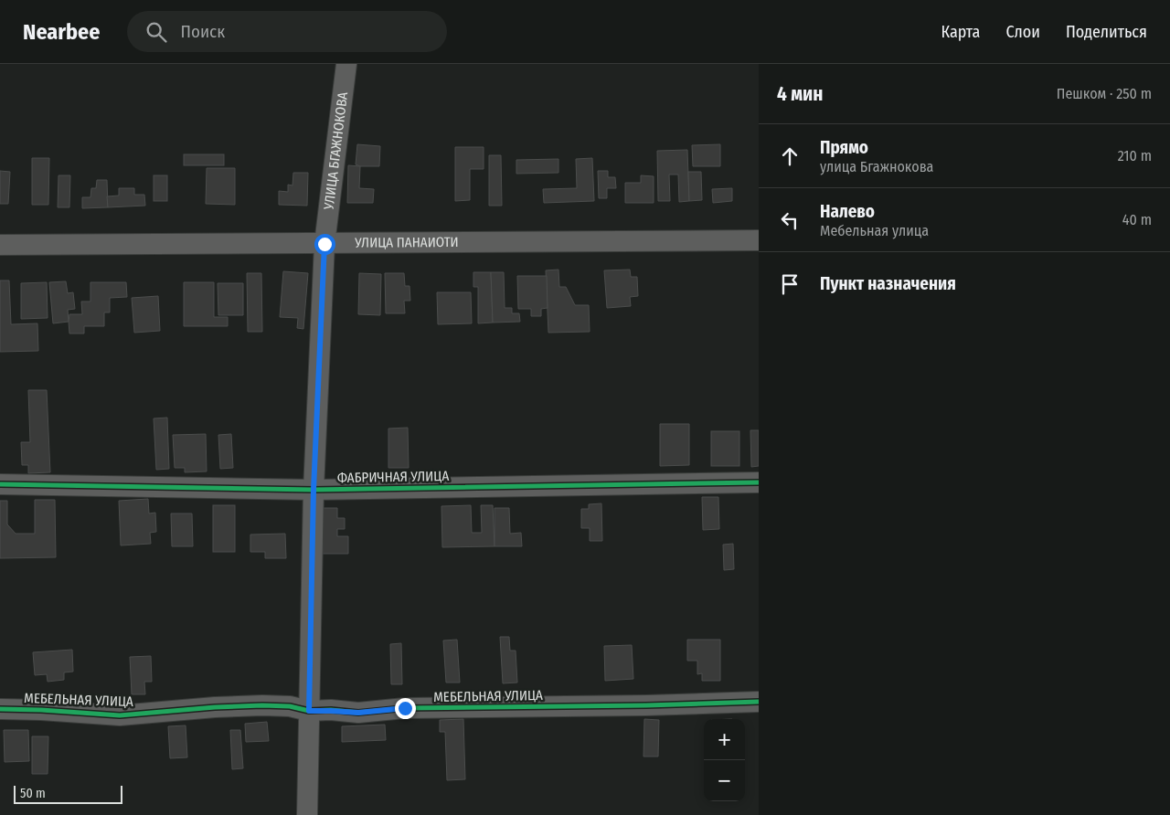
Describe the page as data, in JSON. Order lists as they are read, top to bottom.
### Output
{
  "streets": {
    "street": [
      "УЛИЦА БГАЖНОКОВА",
      "УЛИЦА ПАНАИОТИ",
      "ФАБРИЧНАЯ УЛИЦА",
      "МЕБЕЛЬНАЯ УЛИЦА"
    ]
  },
  "crossings": [
    ["УЛИЦА БГАЖНОКОВА", "УЛИЦА ПАНАИОТИ"],
    ["УЛИЦА БГАЖНОКОВА", "ФАБРИЧНАЯ УЛИЦА"],
    ["УЛИЦА БГАЖНОКОВА", "МЕБЕЛЬНАЯ УЛИЦА"]
  ],
  "scale_bar": "50 m",
  "page": {
    "header": "Nearbee",
    "search": "Поиск",
    "nav": ["Карта", "Слои", "Поделиться"],
    "heading": ["4 мин", "Пешком · 250 m"],
    "list": [
      ["Прямо", "улица Бгажнокова", "210 m"],
      ["Налево", "Мебельная улица", "40 m"],
      "Пункт назначения"
    ],
    "map_buttons": ["+", "−"],
    "scale": "50 m"
  }
}
